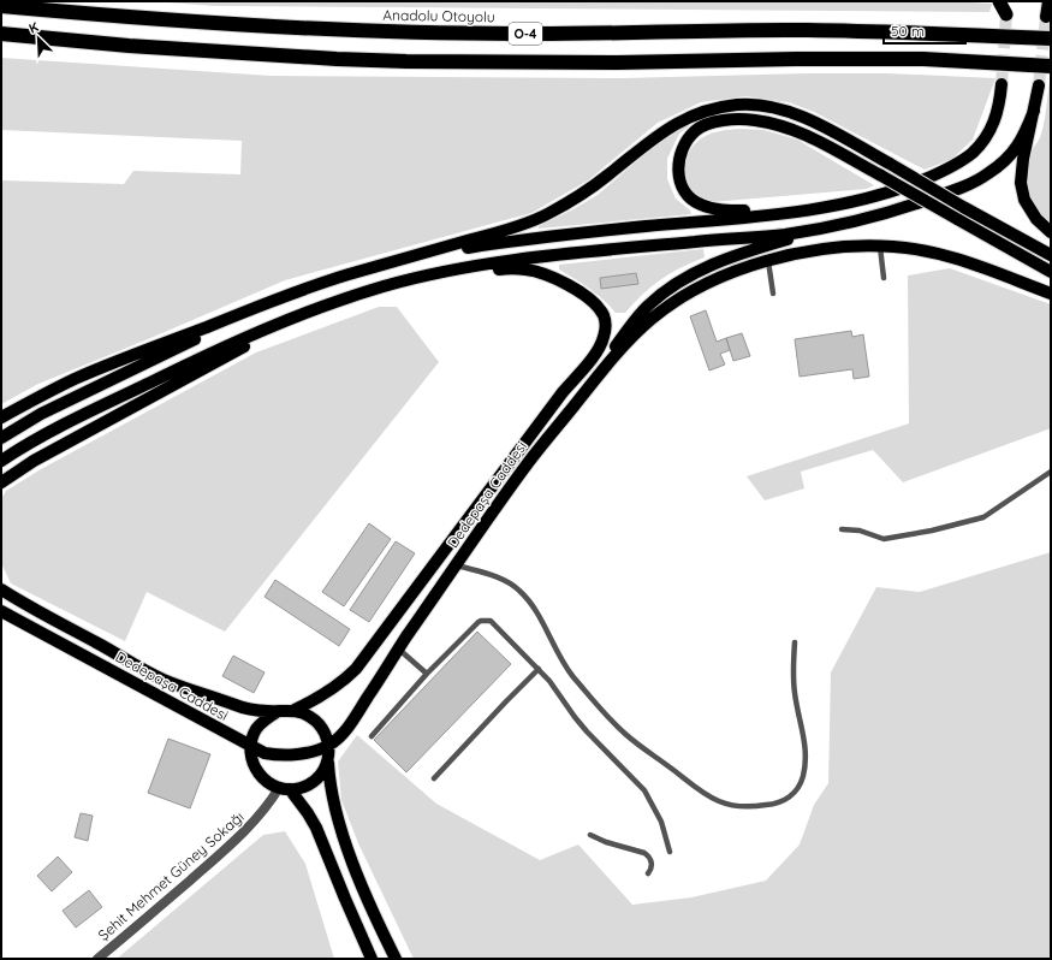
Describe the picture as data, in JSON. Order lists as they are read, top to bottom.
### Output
{
  "streets": {
    "highway": ["Anadolu Otoyolu", "O-4"],
    "main road": ["Dedepaşa Caddesi"],
    "street": ["Şehit Mehmet Güney Sokağı"]
  },
  "scale_bar": "50 m",
  "north": "top left"
}
